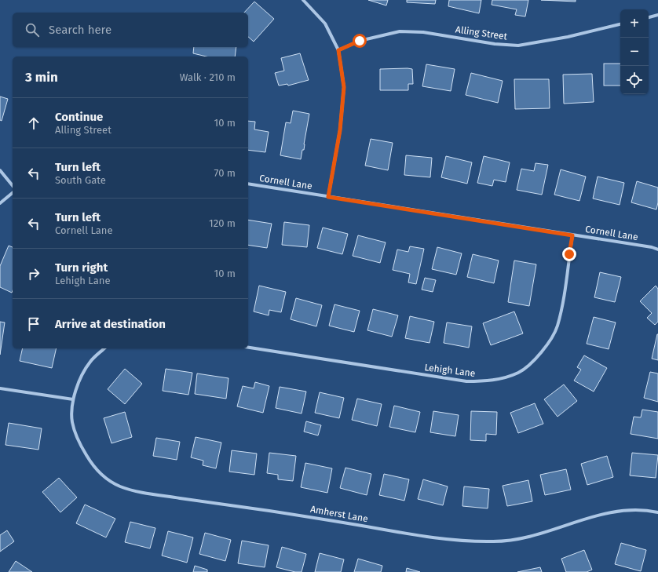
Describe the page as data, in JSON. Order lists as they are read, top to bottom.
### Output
{
  "streets": {
    "street": [
      "Alling Street",
      "Cornell Lane",
      "Lehigh Lane",
      "Amherst Lane"
    ]
  },
  "crossings": [
    ["Cornell Lane", "Lehigh Lane"]
  ],
  "page": {
    "map_buttons": ["+", "−"],
    "search": "Search here",
    "heading": ["3 min", "Walk · 210 m"],
    "list": [
      ["Continue", "Alling Street", "10 m"],
      ["Turn left", "South Gate", "70 m"],
      ["Turn left", "Cornell Lane", "120 m"],
      ["Turn right", "Lehigh Lane", "10 m"],
      "Arrive at destination"
    ]
  }
}
